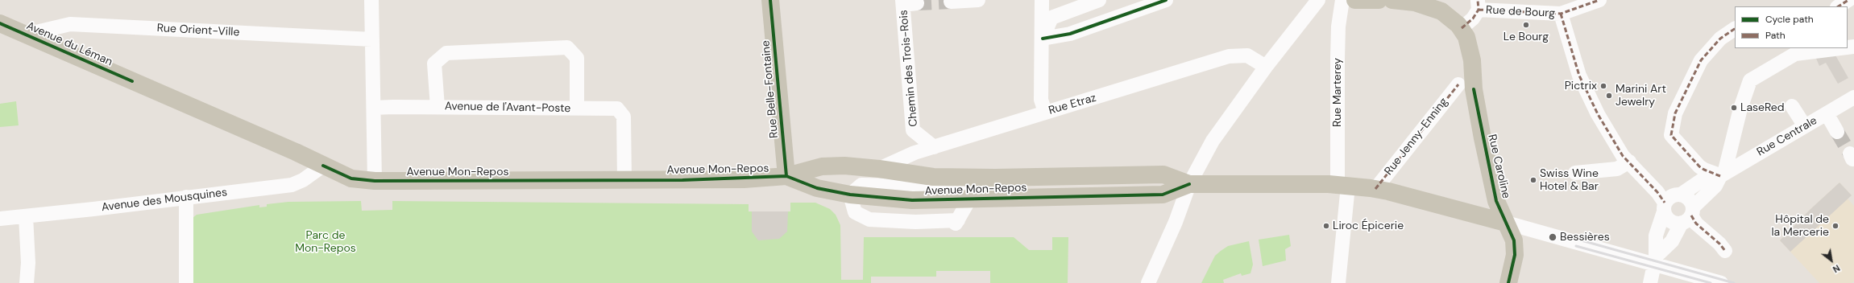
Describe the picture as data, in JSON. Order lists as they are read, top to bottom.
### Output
{
  "streets": {
    "main road": [
      "Avenue du Léman",
      "Rue Belle-Fontaine",
      "Rue Caroline",
      "Avenue Mon-Repos"
    ],
    "street": [
      "Rue de Bourg",
      "Rue Orient-Ville",
      "Chemin des Trois-Rois",
      "Rue Marterey",
      "Rue Etraz",
      "Avenue de l'Avant-Poste",
      "Rue Jenny-Enning",
      "Rue Centrale",
      "Avenue des Mousquines"
    ]
  },
  "crossings": [
    ["Rue Orient-Ville", "Avenue du Léman"],
    ["Avenue du Léman", "Avenue Mon-Repos"],
    ["Avenue du Léman", "Avenue des Mousquines"],
    ["Chemin des Trois-Rois", "Rue Etraz"],
    ["Rue Belle-Fontaine", "Avenue Mon-Repos"],
    ["Rue Etraz", "Avenue Mon-Repos"],
    ["Avenue de l'Avant-Poste", "Avenue Mon-Repos"],
    ["Avenue Mon-Repos", "Avenue des Mousquines"]
  ],
  "parks": ["Parc de Mon-Repos"],
  "places": [
    "Le Bourg",
    "Pictrix",
    "Marini Art Jewelry",
    "LaseRed",
    "Swiss Wine Hotel & Bar",
    "Liroc Épicerie",
    "Hôpital de la Mercerie",
    "Bessières"
  ],
  "legend": ["Cycle path", "Path"],
  "north": "bottom right"
}
